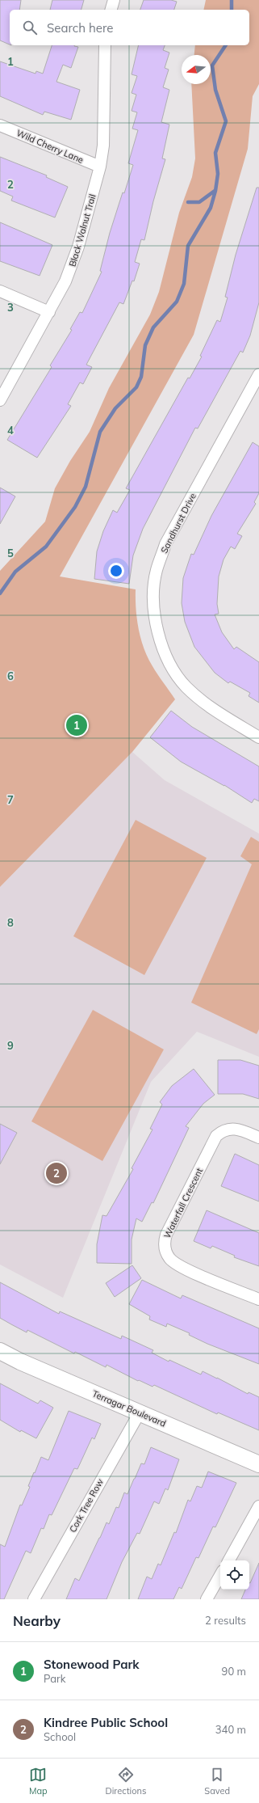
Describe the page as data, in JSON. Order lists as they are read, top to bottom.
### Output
{
  "streets": {
    "street": [
      "Wild Cherry Lane",
      "Black Walnut Trail",
      "Sandhurst Drive",
      "Waterfall Crescent",
      "Terragar Boulevard",
      "Cork Tree Row"
    ]
  },
  "crossings": [
    ["Wild Cherry Lane", "Black Walnut Trail"],
    ["Terragar Boulevard", "Cork Tree Row"]
  ],
  "north": "left",
  "page": {
    "search": "Search here",
    "pins": ["1", "2"],
    "heading": ["Nearby", "2 results"],
    "list": [
      {
        "mark": "1",
        "name": "Stonewood Park",
        "note": "Park",
        "value": "90 m"
      },
      {
        "mark": "2",
        "name": "Kindree Public School",
        "note": "School",
        "value": "340 m"
      }
    ],
    "nav": ["Map", "Directions", "Saved"]
  },
  "grid": {
    "rows": [
      "1",
      "2",
      "3",
      "4",
      "5",
      "6",
      "7",
      "8",
      "9"
    ]
  }
}
